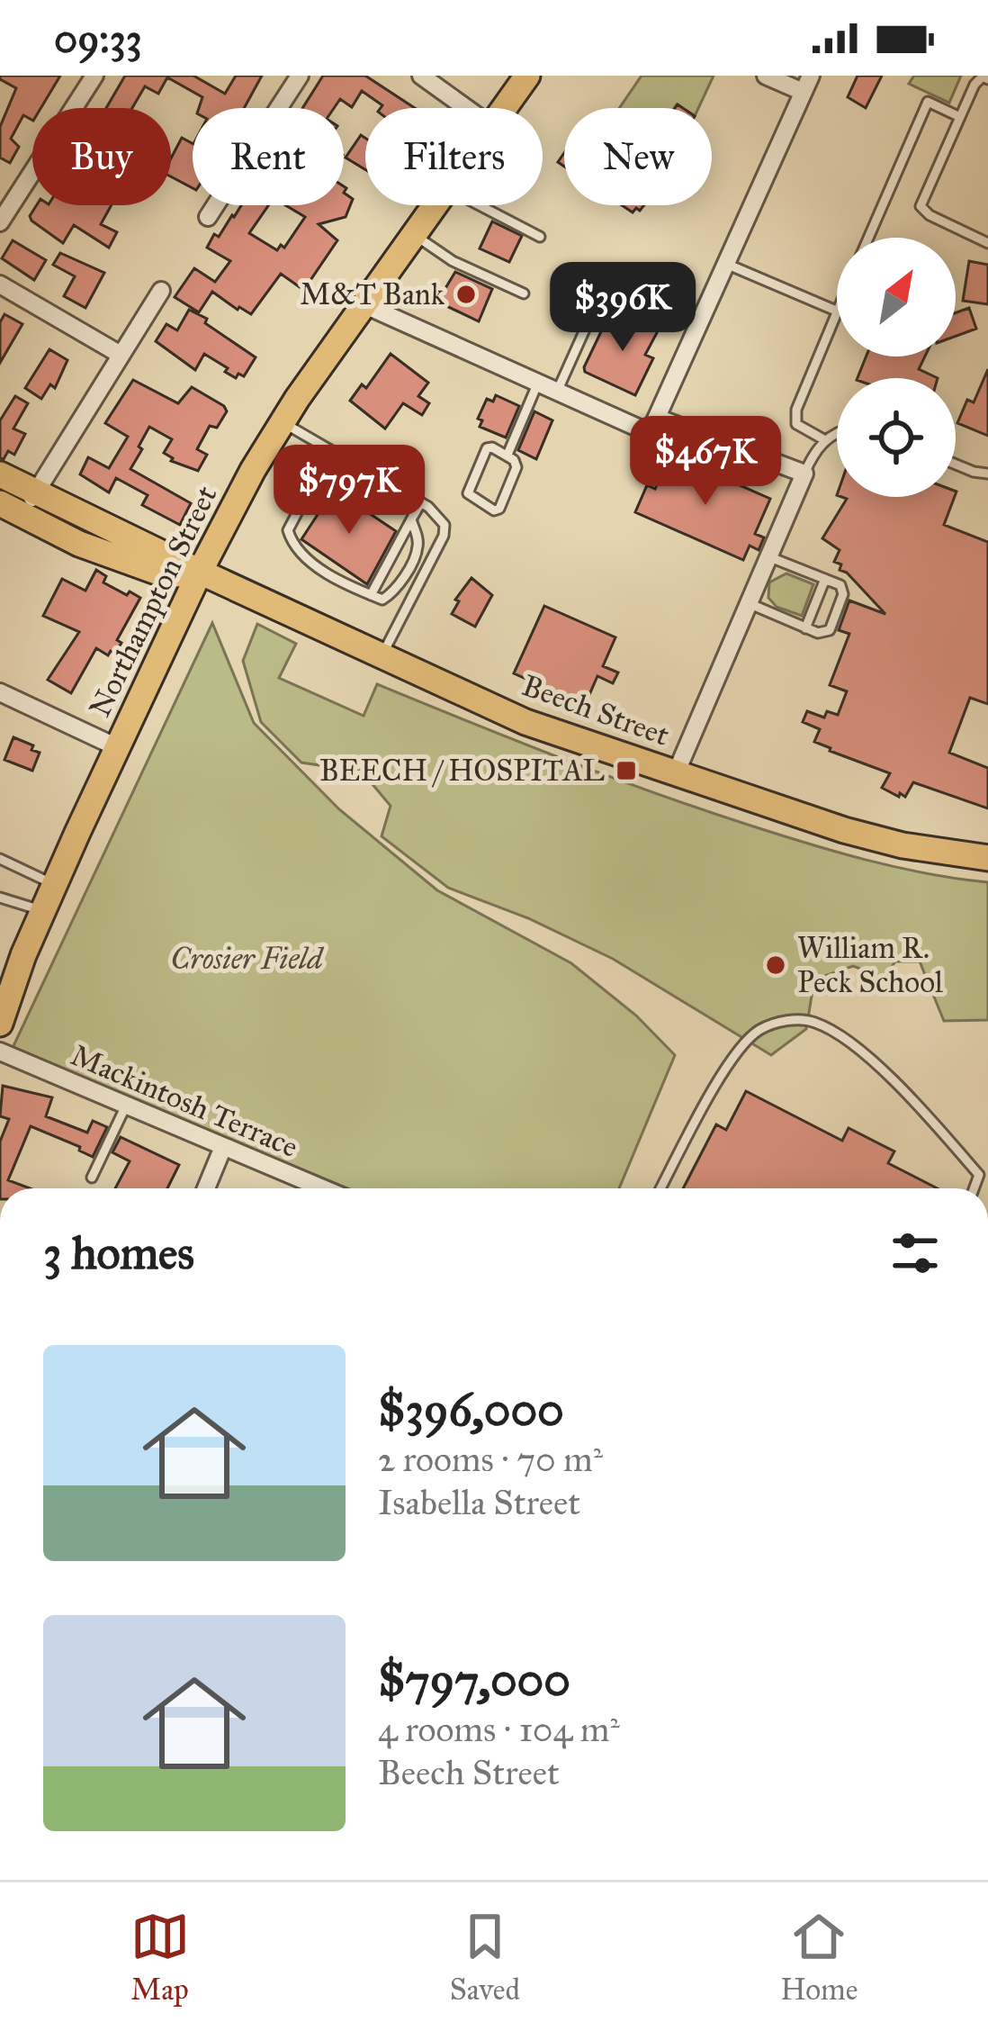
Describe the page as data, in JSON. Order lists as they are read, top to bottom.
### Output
{
  "streets": {
    "main road": ["Northampton Street", "Beech Street"],
    "street": ["Mackintosh Terrace"]
  },
  "crossings": [
    ["Northampton Street", "Beech Street"]
  ],
  "parks": ["Crosier Field"],
  "places": {
    "other": ["M&T Bank", "William R. Peck School"],
    "transit": ["BEECH / HOSPITAL"]
  },
  "north": "top right",
  "page": {
    "status": "09:33",
    "chip": [
      "Buy",
      "Rent",
      "Filters",
      "New"
    ],
    "price": ["$396K", "$467K", "$797K"],
    "heading": "3 homes",
    "list": [
      {
        "name": "$396,000",
        "note": "2 rooms · 70 m² · Isabella Street"
      },
      {
        "name": "$797,000",
        "note": "4 rooms · 104 m² · Beech Street"
      }
    ],
    "tabs": ["Map", "Saved", "Home"]
  }
}
